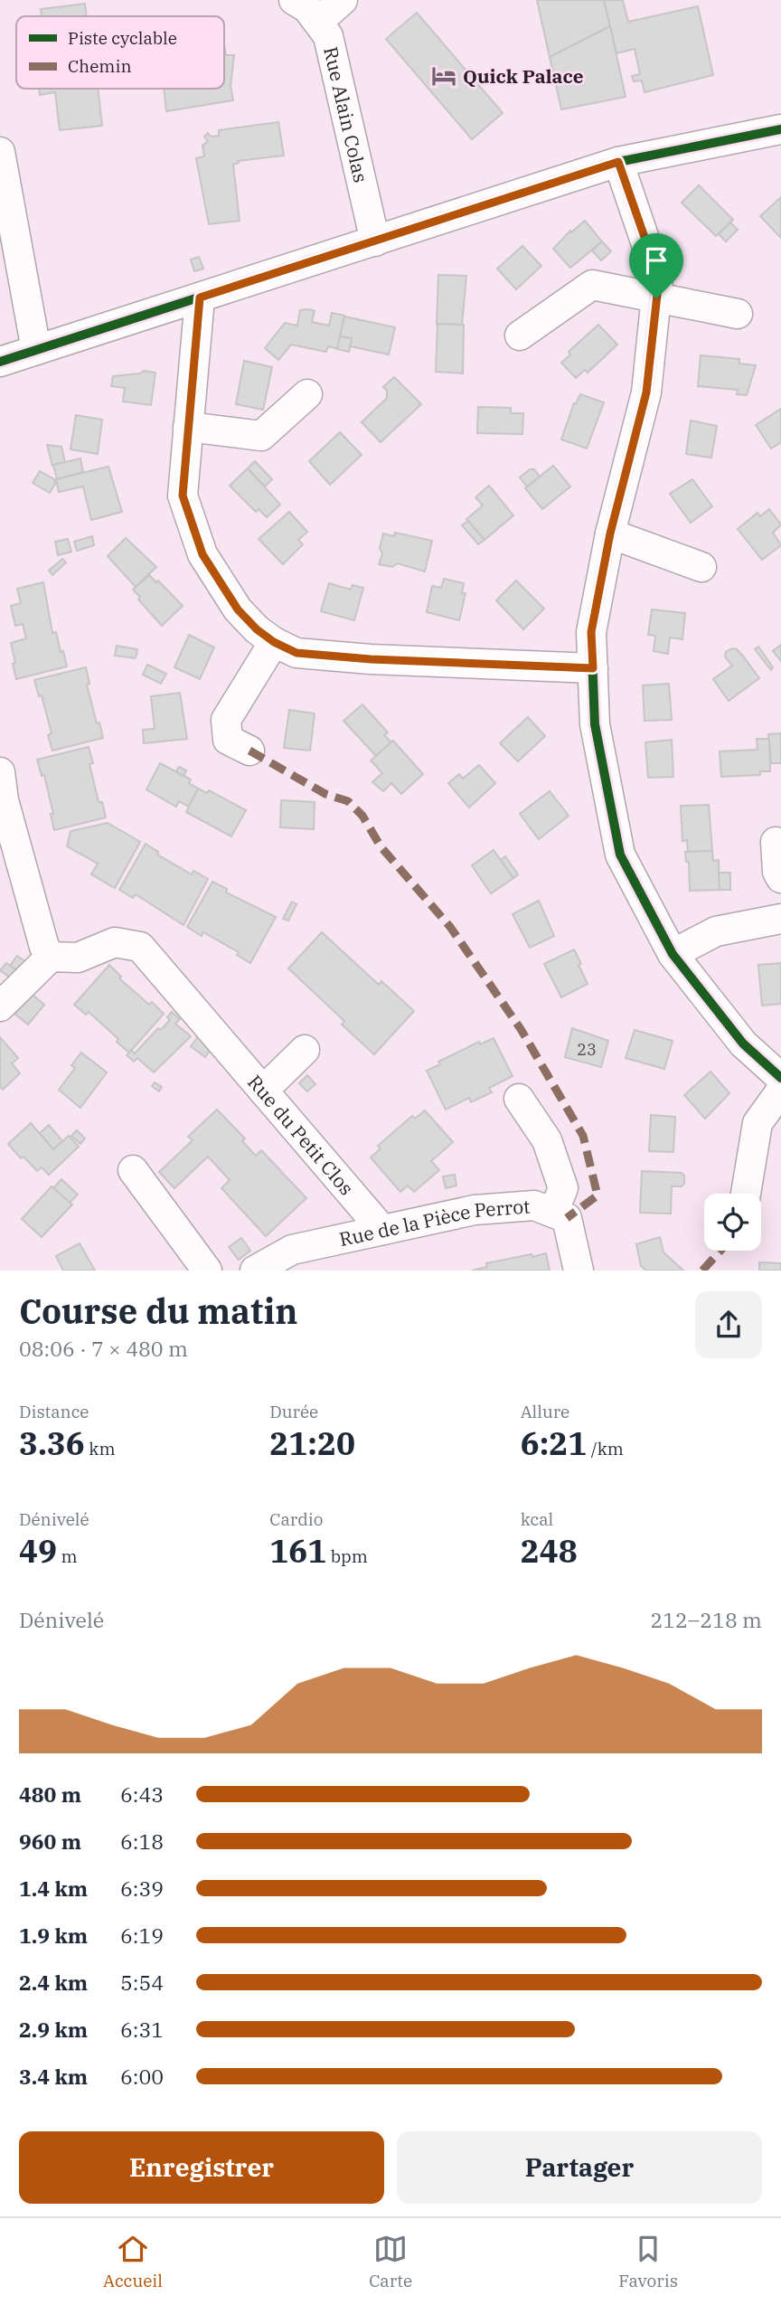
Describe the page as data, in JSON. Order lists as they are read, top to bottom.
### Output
{
  "streets": {
    "street": ["Rue Alain Colas", "Rue du Petit Clos", "Rue de la Pièce Perrot"]
  },
  "crossings": [
    ["Rue du Petit Clos", "Rue de la Pièce Perrot"]
  ],
  "places": {
    "hotel": ["Quick Palace"]
  },
  "house_numbers": ["23"],
  "legend": ["Piste cyclable", "Chemin"],
  "page": {
    "heading": ["Course du matin", "08:06 · 7 × 480 m"],
    "stats": [
      ["Distance", "3.36 km"],
      ["Durée", "21:20"],
      ["Allure", "6:21 /km"],
      ["Dénivelé", "49 m"],
      ["Cardio", "161 bpm"],
      ["kcal", "248"]
    ],
    "chart": ["Dénivelé", "212–218 m"],
    "list": [
      {
        "name": "480 m",
        "note": "6:43"
      },
      {
        "name": "960 m",
        "note": "6:18"
      },
      {
        "name": "1.4 km",
        "note": "6:39"
      },
      {
        "name": "1.9 km",
        "note": "6:19"
      },
      {
        "name": "2.4 km",
        "note": "5:54"
      },
      {
        "name": "2.9 km",
        "note": "6:31"
      },
      {
        "name": "3.4 km",
        "note": "6:00"
      }
    ],
    "buttons": ["Enregistrer", "Partager"],
    "tabs": ["Accueil", "Carte", "Favoris"]
  }
}
